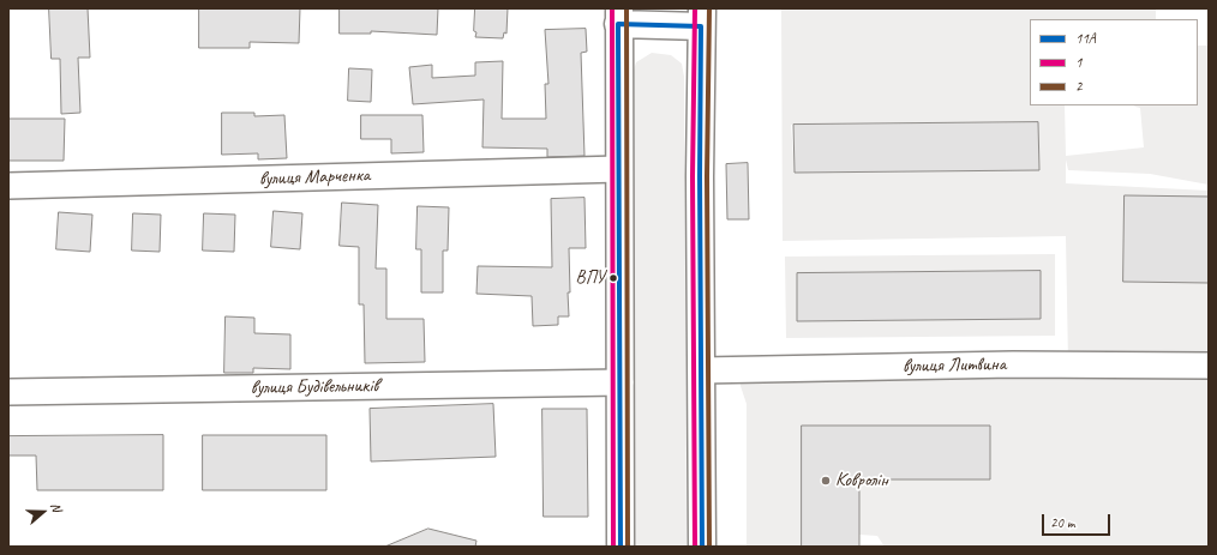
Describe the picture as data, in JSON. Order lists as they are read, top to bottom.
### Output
{
  "streets": {
    "street": ["вулиця Марченка", "вулиця Литвина", "вулиця Будівельників"]
  },
  "places": ["ВПУ", "Ковролін"],
  "lines": ["transit line 1", "transit line 2", "transit line 11А"],
  "legend": ["11А", "1", "2"],
  "scale_bar": "20 m",
  "north": "right"
}
